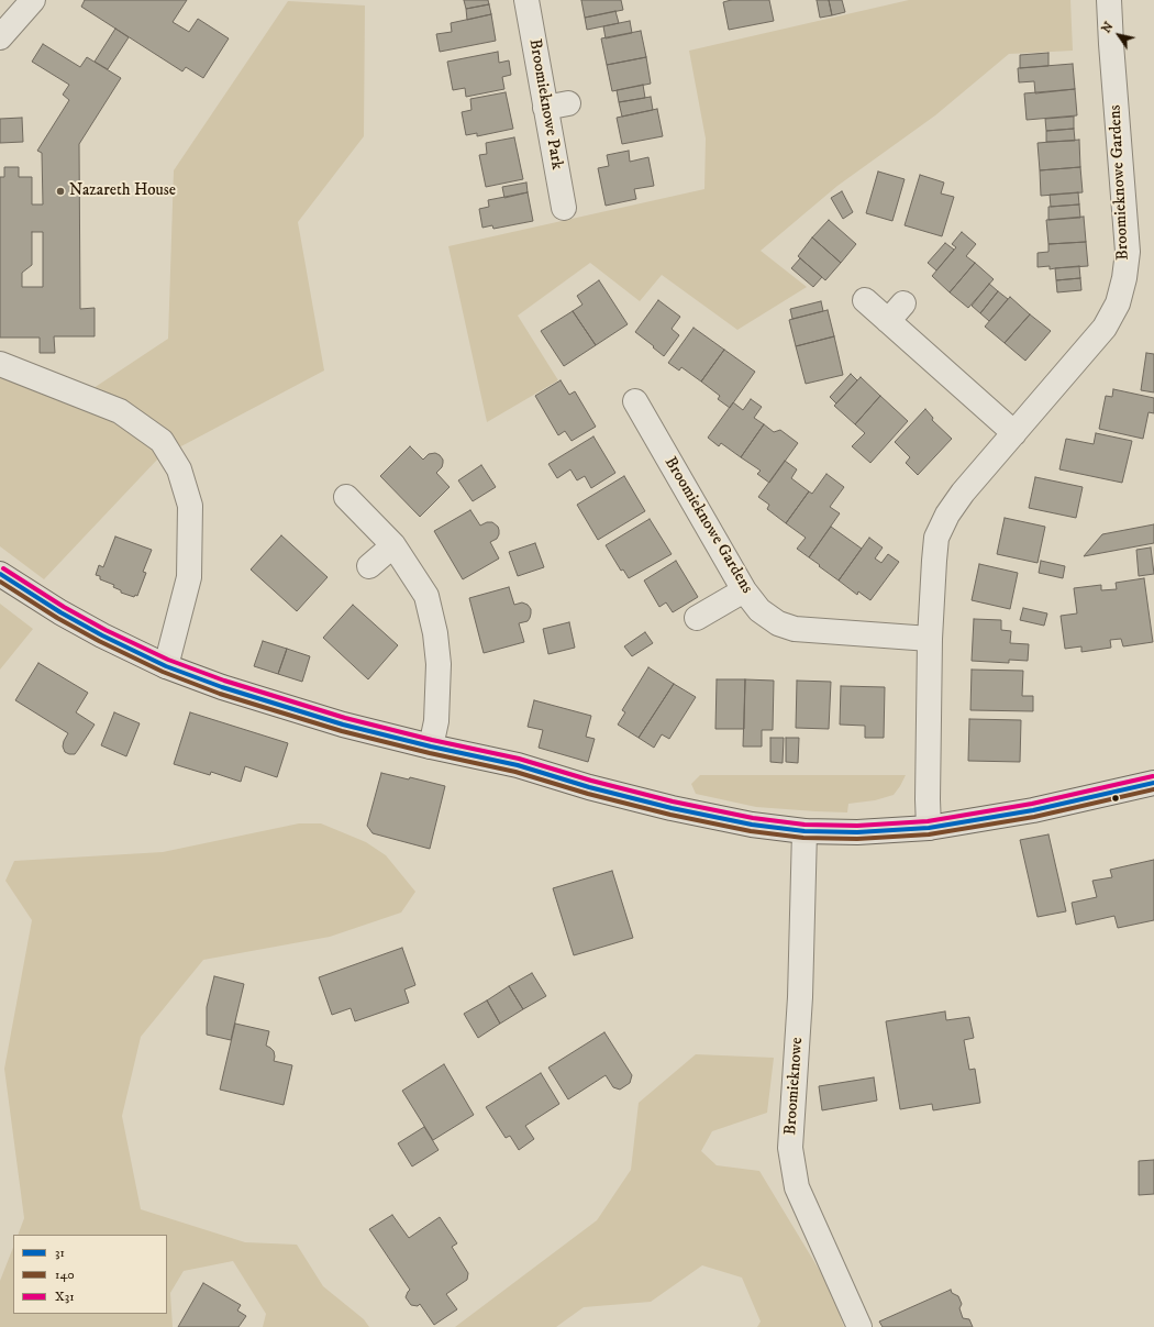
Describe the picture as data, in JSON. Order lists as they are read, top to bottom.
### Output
{
  "streets": {
    "street": ["Broomieknowe Park", "Broomieknowe Gardens", "Broomieknowe"]
  },
  "places": ["Nazareth House"],
  "lines": ["transit line X31", "transit line 31", "transit line 140"],
  "legend": ["31", "140", "X31"],
  "north": "top left"
}
